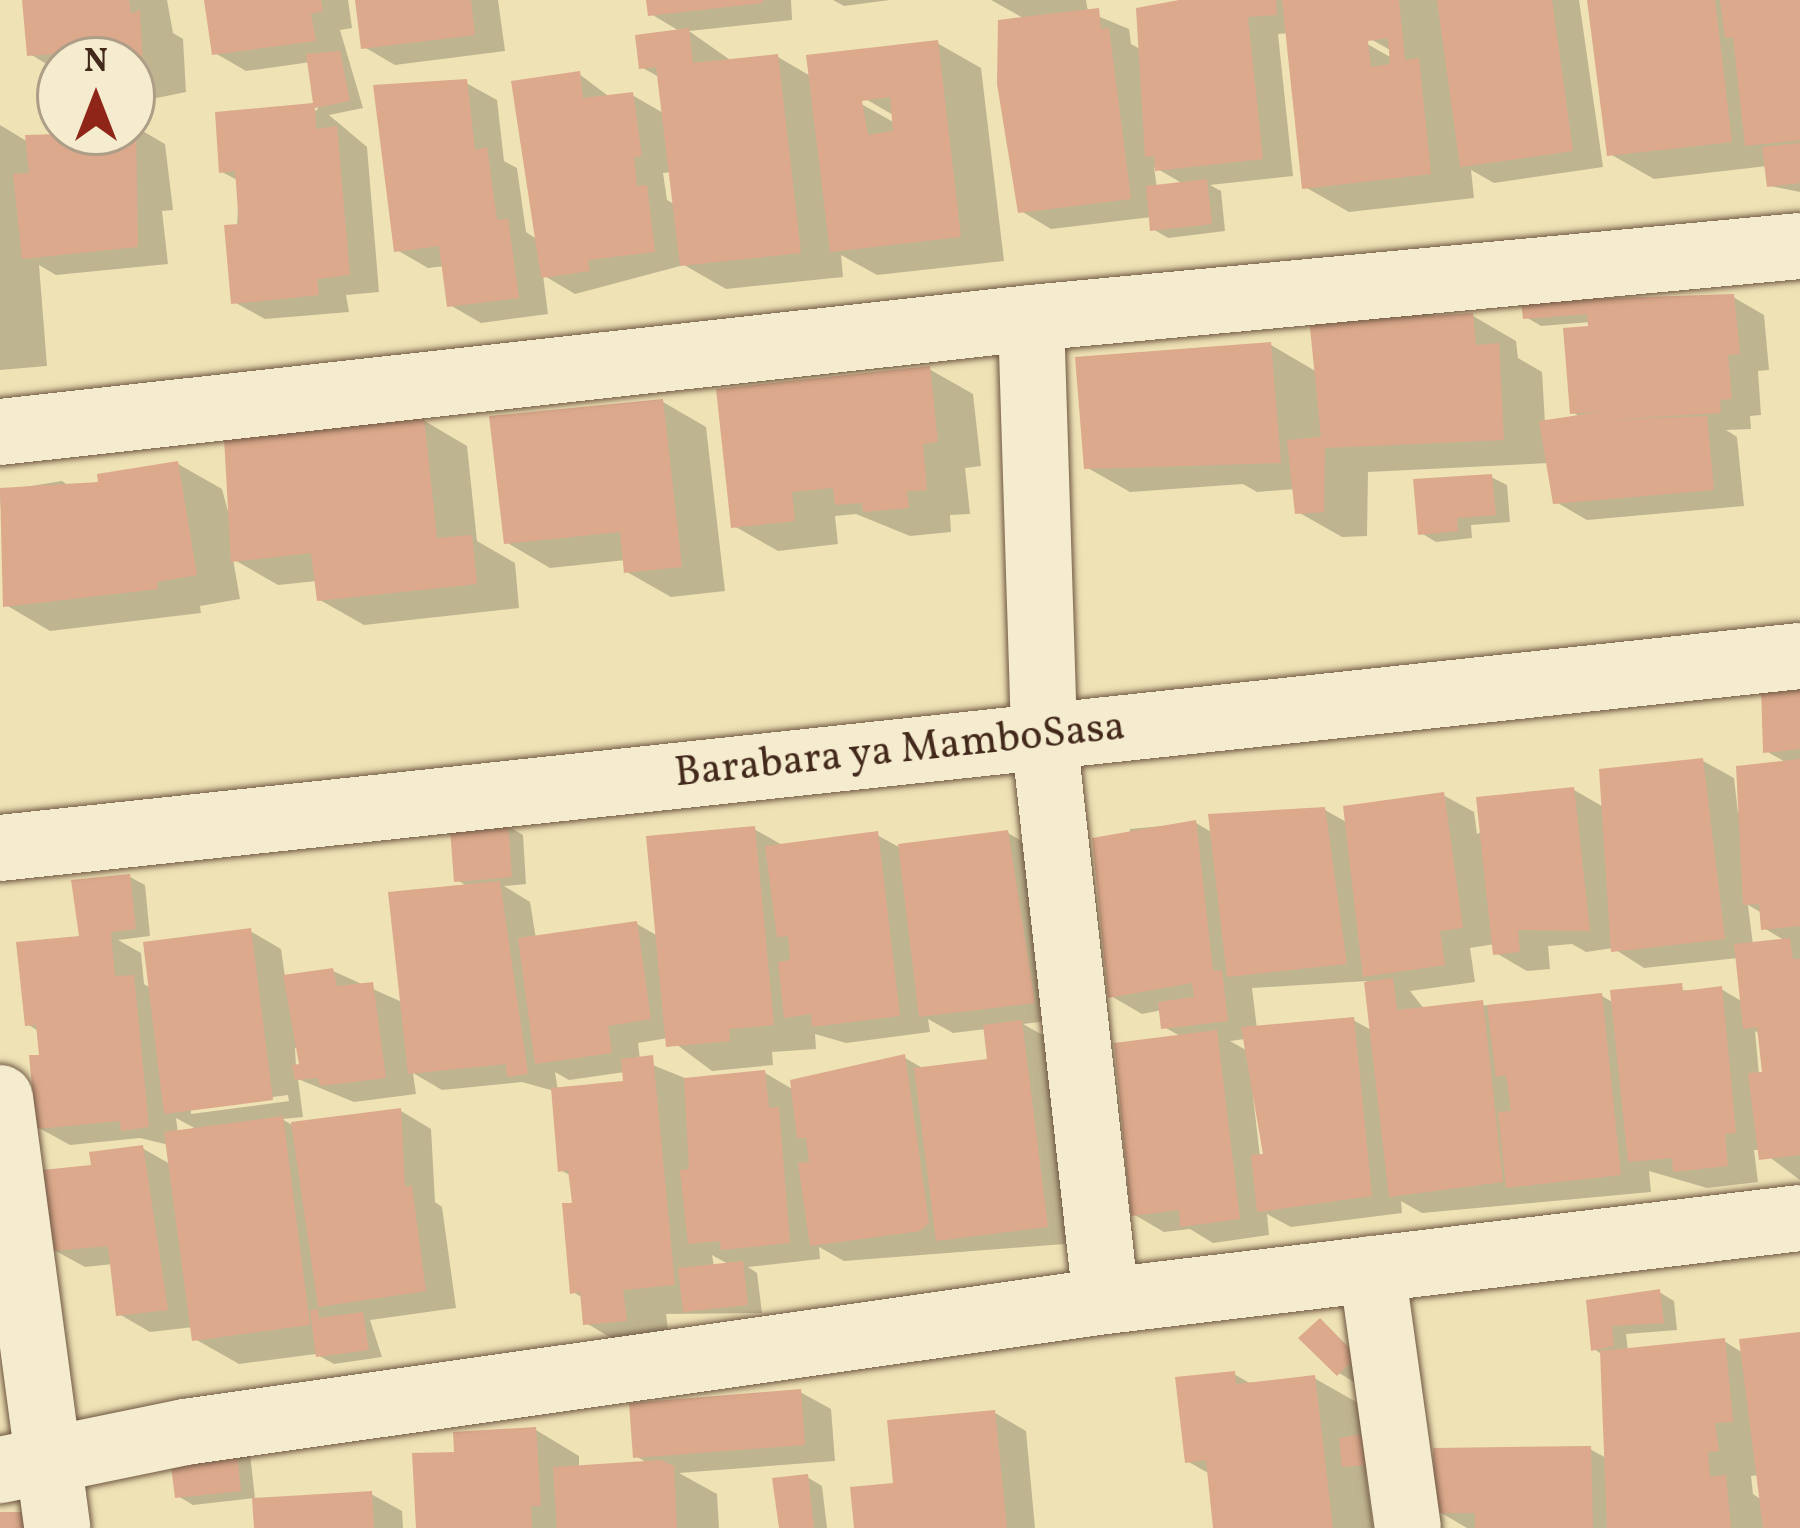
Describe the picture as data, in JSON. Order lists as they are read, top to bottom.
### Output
{
  "streets": {
    "street": ["Barabara ya MamboSasa"]
  },
  "north": "top"
}
